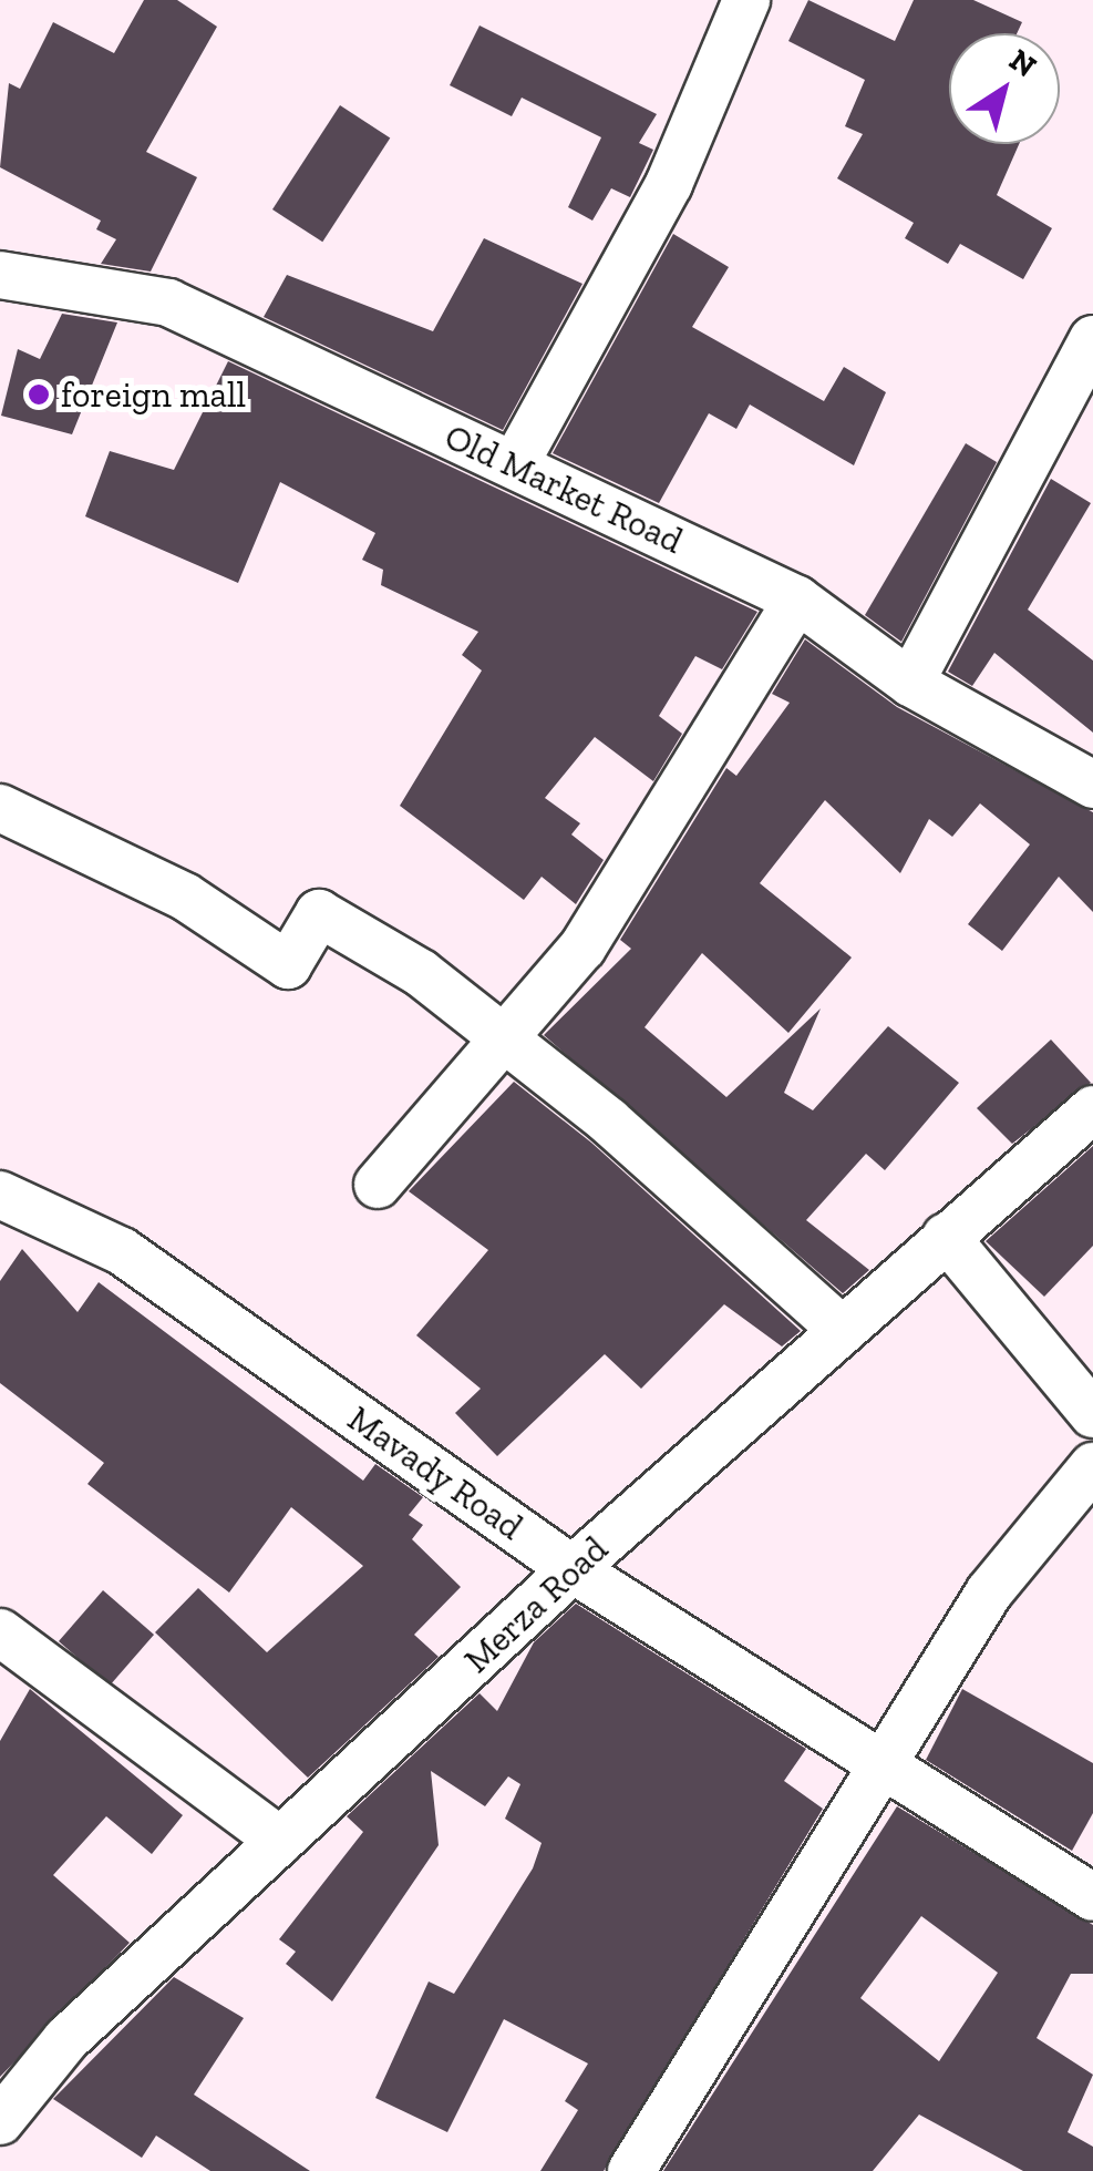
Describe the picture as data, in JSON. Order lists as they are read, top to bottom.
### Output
{
  "streets": {
    "street": ["Old Market Road", "Mavady Road", "Merza Road"]
  },
  "crossings": [
    ["Mavady Road", "Merza Road"]
  ],
  "places": ["foreign mall"],
  "north": "top right"
}
